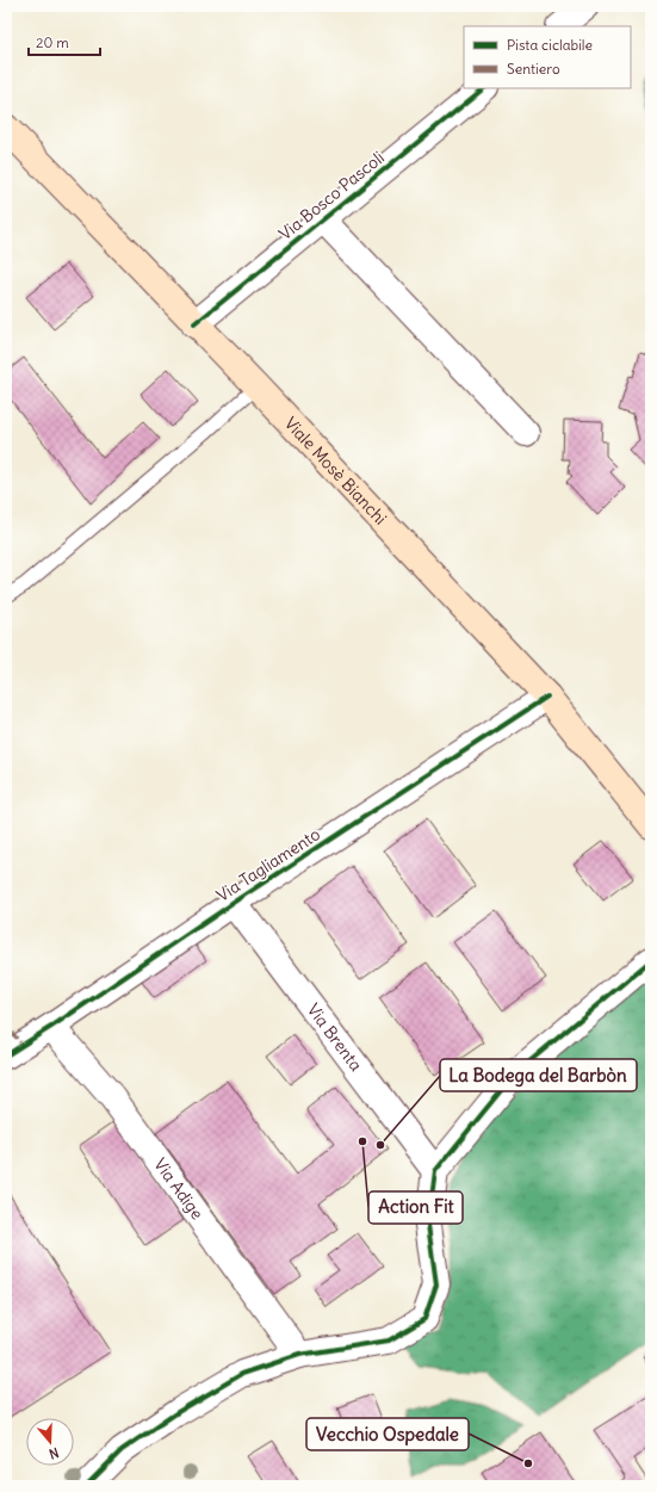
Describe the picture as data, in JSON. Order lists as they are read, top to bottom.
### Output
{
  "streets": {
    "main road": ["Viale Mosè Bianchi"],
    "street": [
      "Via Bosco Pascoli",
      "Via Tagliamento",
      "Via Brenta",
      "Via Adige"
    ]
  },
  "crossings": [
    ["Via Bosco Pascoli", "Viale Mosè Bianchi"],
    ["Viale Mosè Bianchi", "Via Tagliamento"],
    ["Via Tagliamento", "Via Brenta"],
    ["Via Tagliamento", "Via Adige"]
  ],
  "places": ["Action Fit", "La Bodega del Barbòn", "Vecchio Ospedale"],
  "legend": ["Pista ciclabile", "Sentiero"],
  "scale_bar": "20 m",
  "north": "bottom"
}
